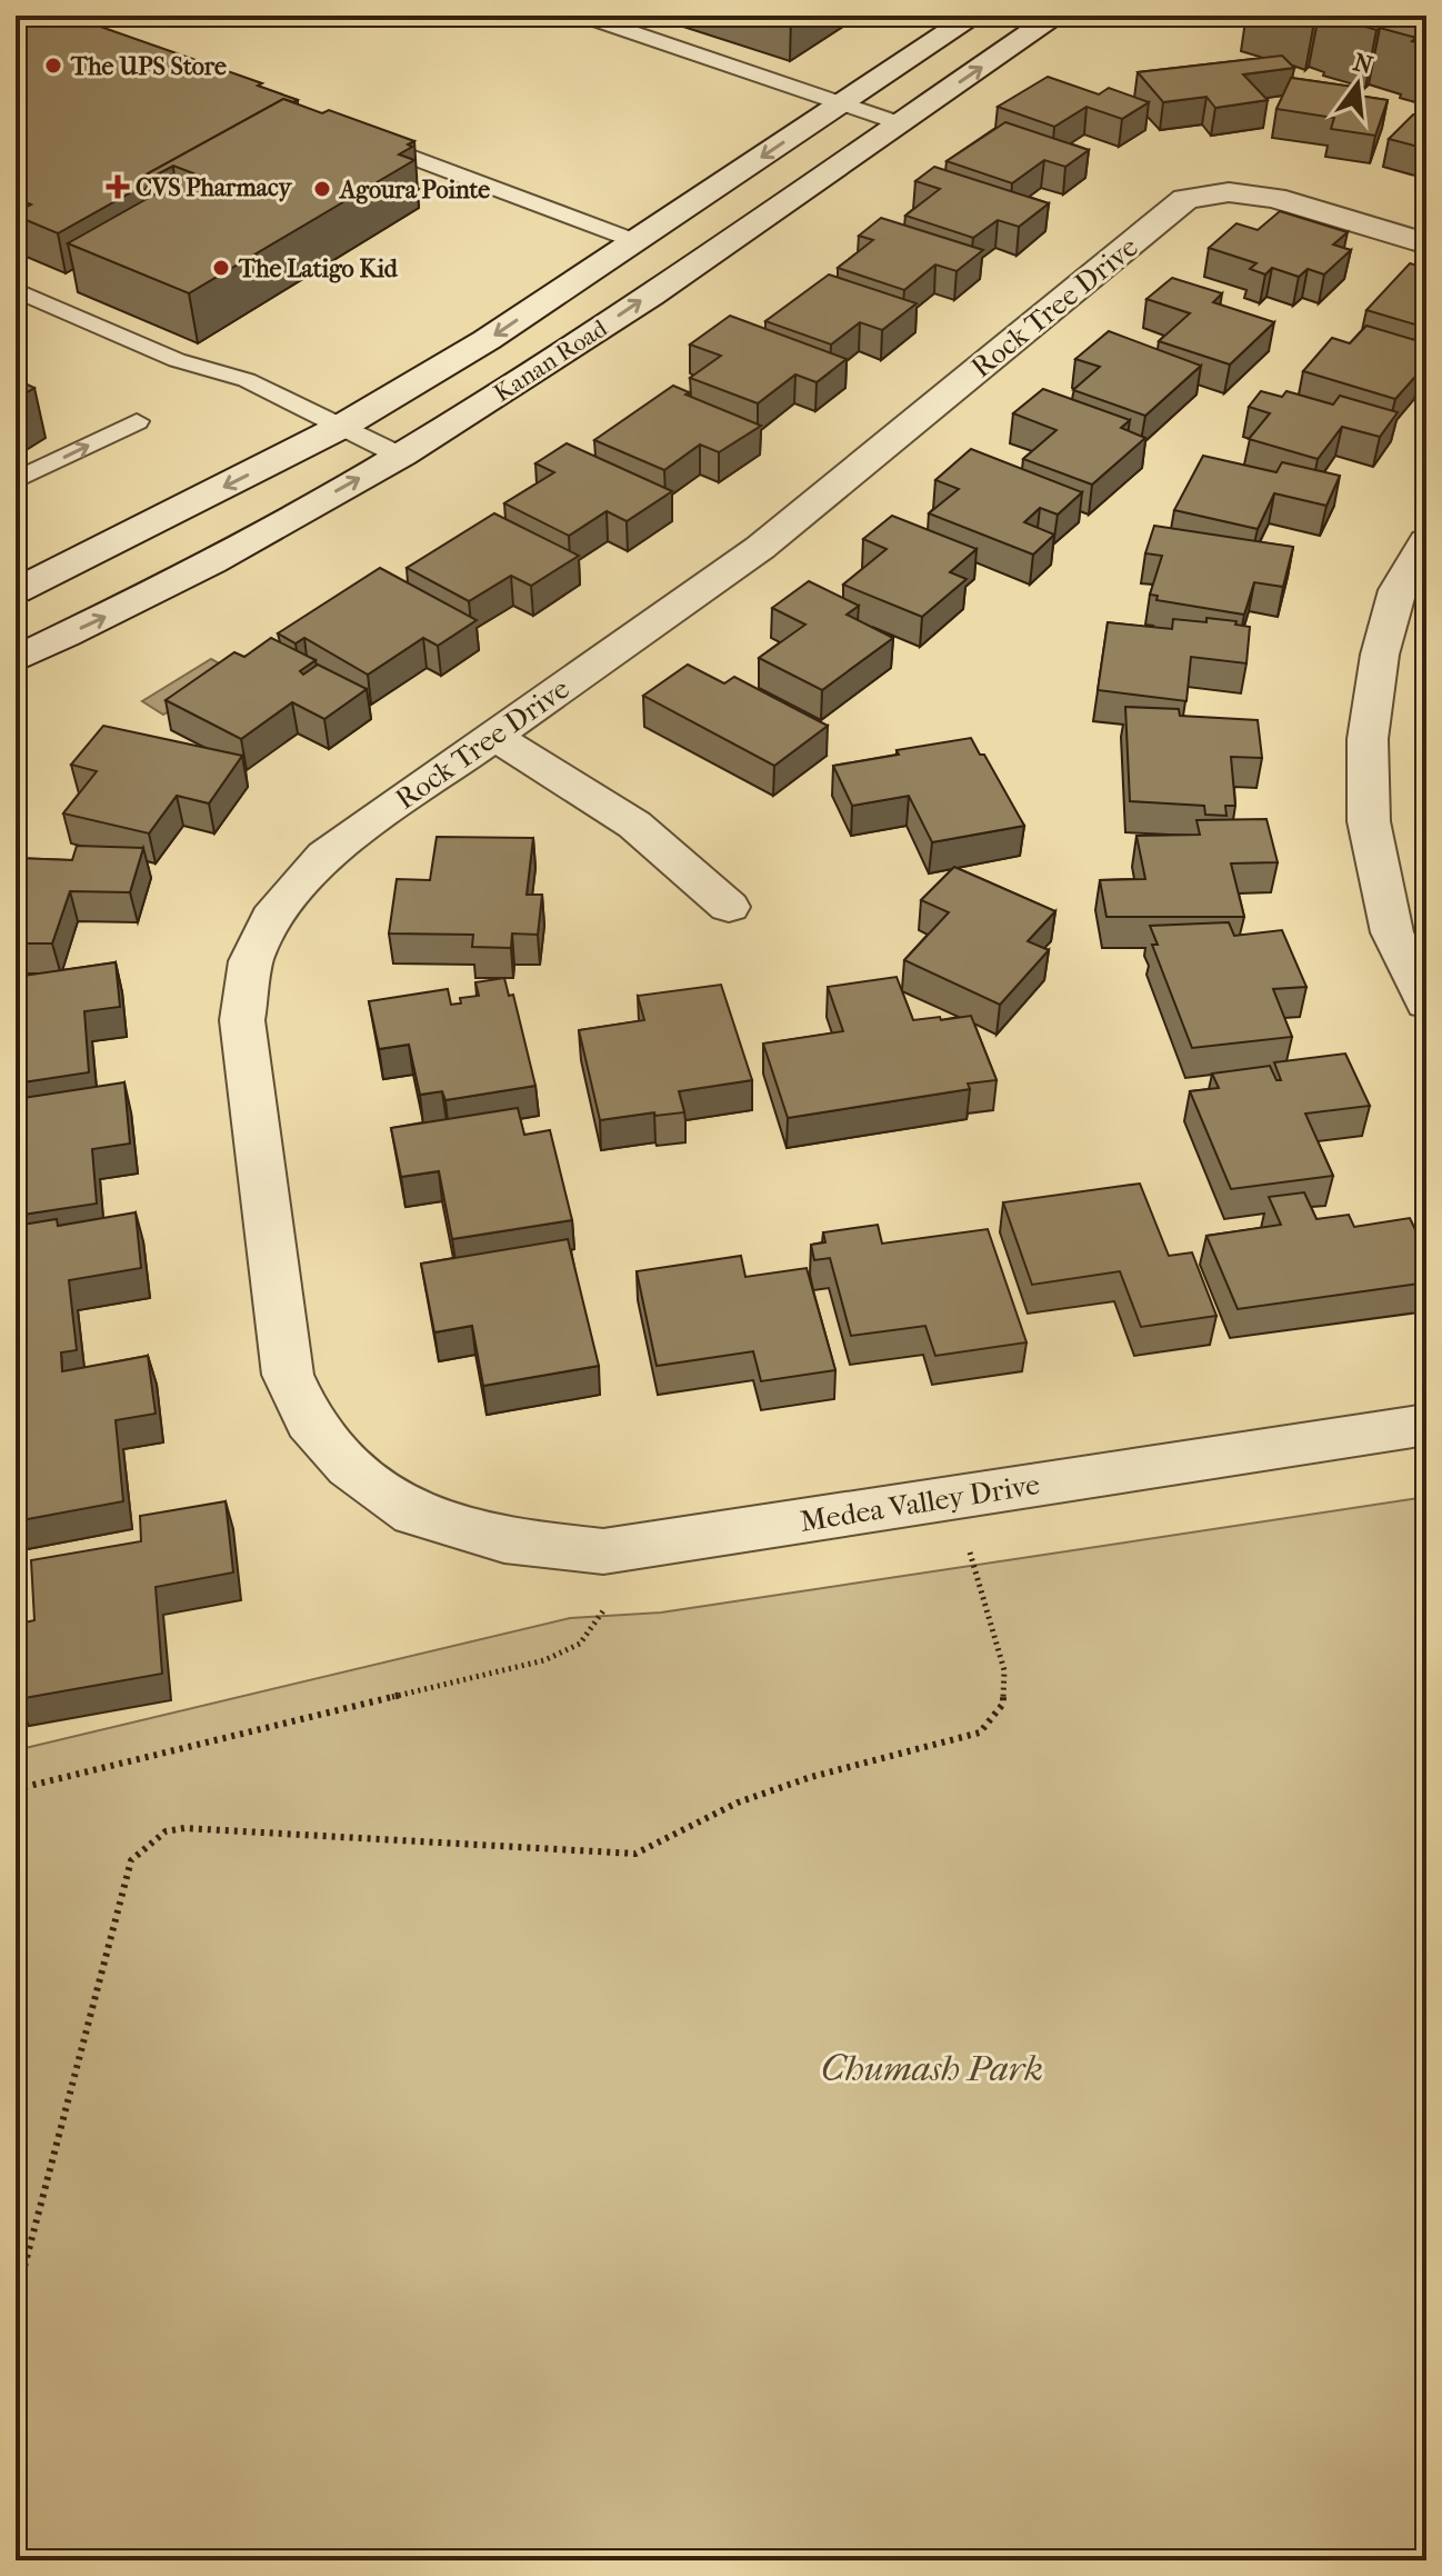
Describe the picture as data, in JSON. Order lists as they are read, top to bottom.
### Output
{
  "streets": {
    "street": ["Rock Tree Drive", "Kanan Road", "Medea Valley Drive"]
  },
  "crossings": [
    ["Rock Tree Drive", "Medea Valley Drive"]
  ],
  "parks": ["Chumash Park"],
  "places": {
    "other": ["The UPS Store", "Agoura Pointe", "The Latigo Kid"],
    "health": ["CVS Pharmacy"]
  },
  "north": "top"
}
